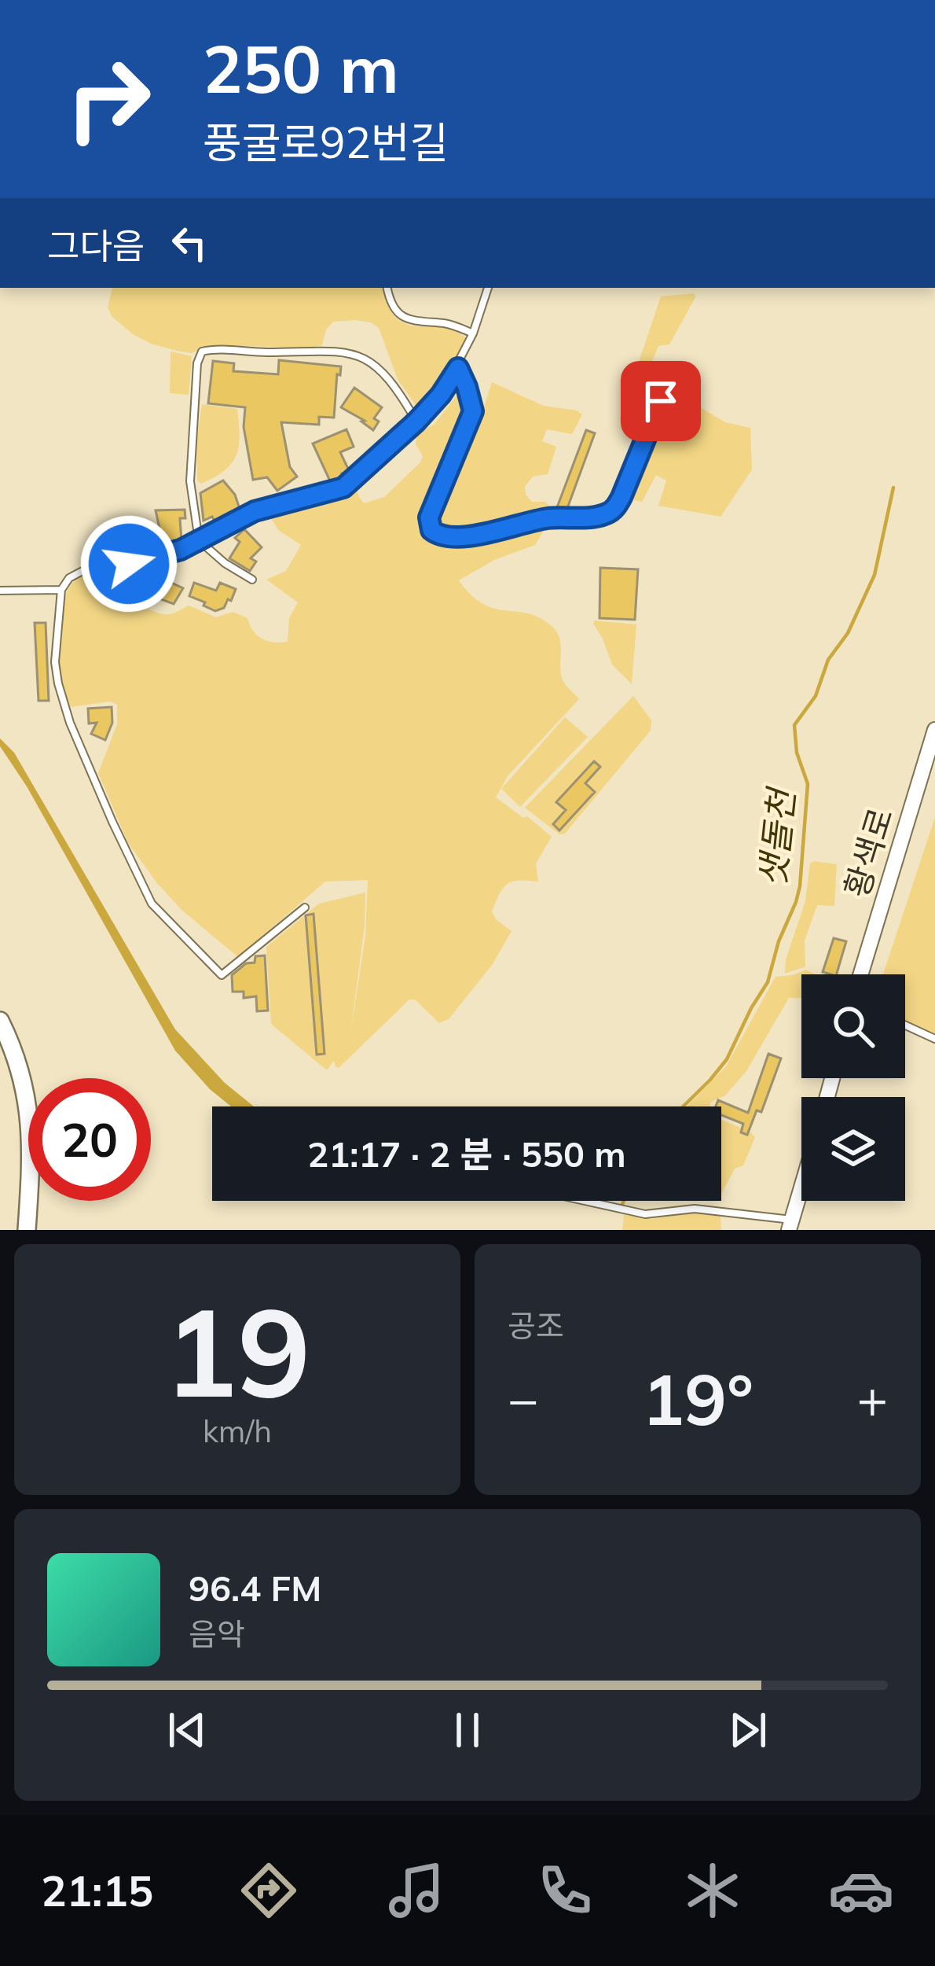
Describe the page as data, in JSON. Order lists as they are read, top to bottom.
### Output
{
  "streets": {
    "street": ["황색로"]
  },
  "water": ["샛돌천"],
  "page": {
    "turn": ["250 m", "풍굴로92번길"],
    "then": "그다음",
    "limit": "20",
    "trip": "21:17 · 2 분 · 550 m",
    "tile": [
      ["19", "km/h"],
      "공조"
    ],
    "heat": ["−", "19°", "+"],
    "song": ["96.4 FM", "음악"],
    "tabs": "21:15"
  }
}
